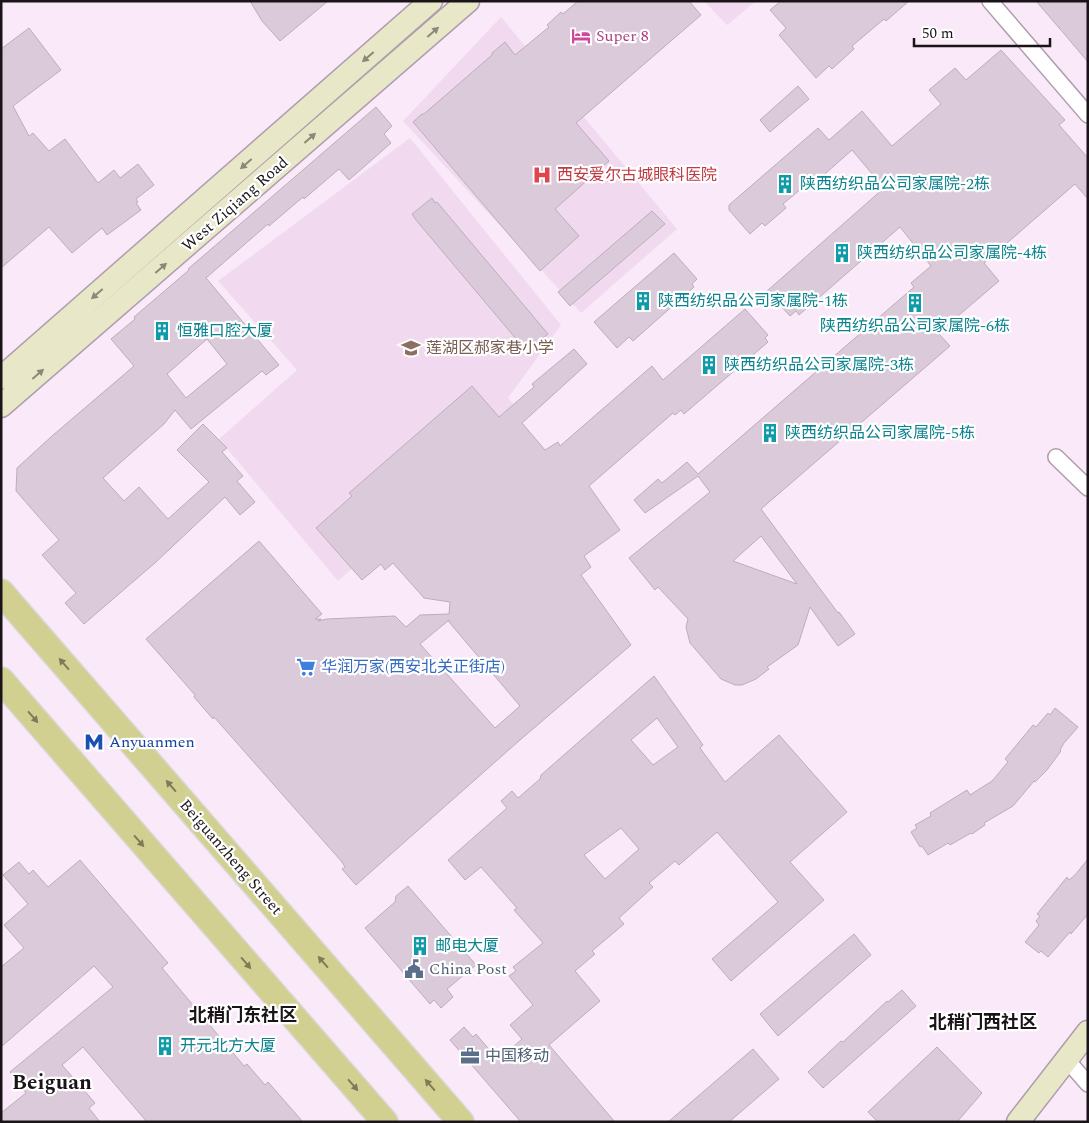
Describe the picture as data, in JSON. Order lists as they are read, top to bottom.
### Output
{
  "streets": {
    "main road": ["West Ziqiang Road", "Beiguanzheng Street"]
  },
  "districts": ["北稍门东社区", "北稍门西社区", "Beiguan"],
  "places": {
    "hotel": ["Super 8"],
    "hospital": ["西安爱尔古城眼科医院"],
    "building": [
      "陕西纺织品公司家属院-2栋",
      "陕西纺织品公司家属院-4栋",
      "陕西纺织品公司家属院-1栋",
      "陕西纺织品公司家属院-6栋",
      "恒雅口腔大厦",
      "陕西纺织品公司家属院-3栋",
      "陕西纺织品公司家属院-5栋",
      "邮电大厦",
      "开元北方大厦"
    ],
    "school or university": ["莲湖区郝家巷小学"],
    "supermarket": ["华润万家(西安北关正街店)"],
    "metro station": ["Anyuanmen"],
    "public building": ["China Post"],
    "office": ["中国移动"]
  },
  "scale_bar": "50 m"
}
